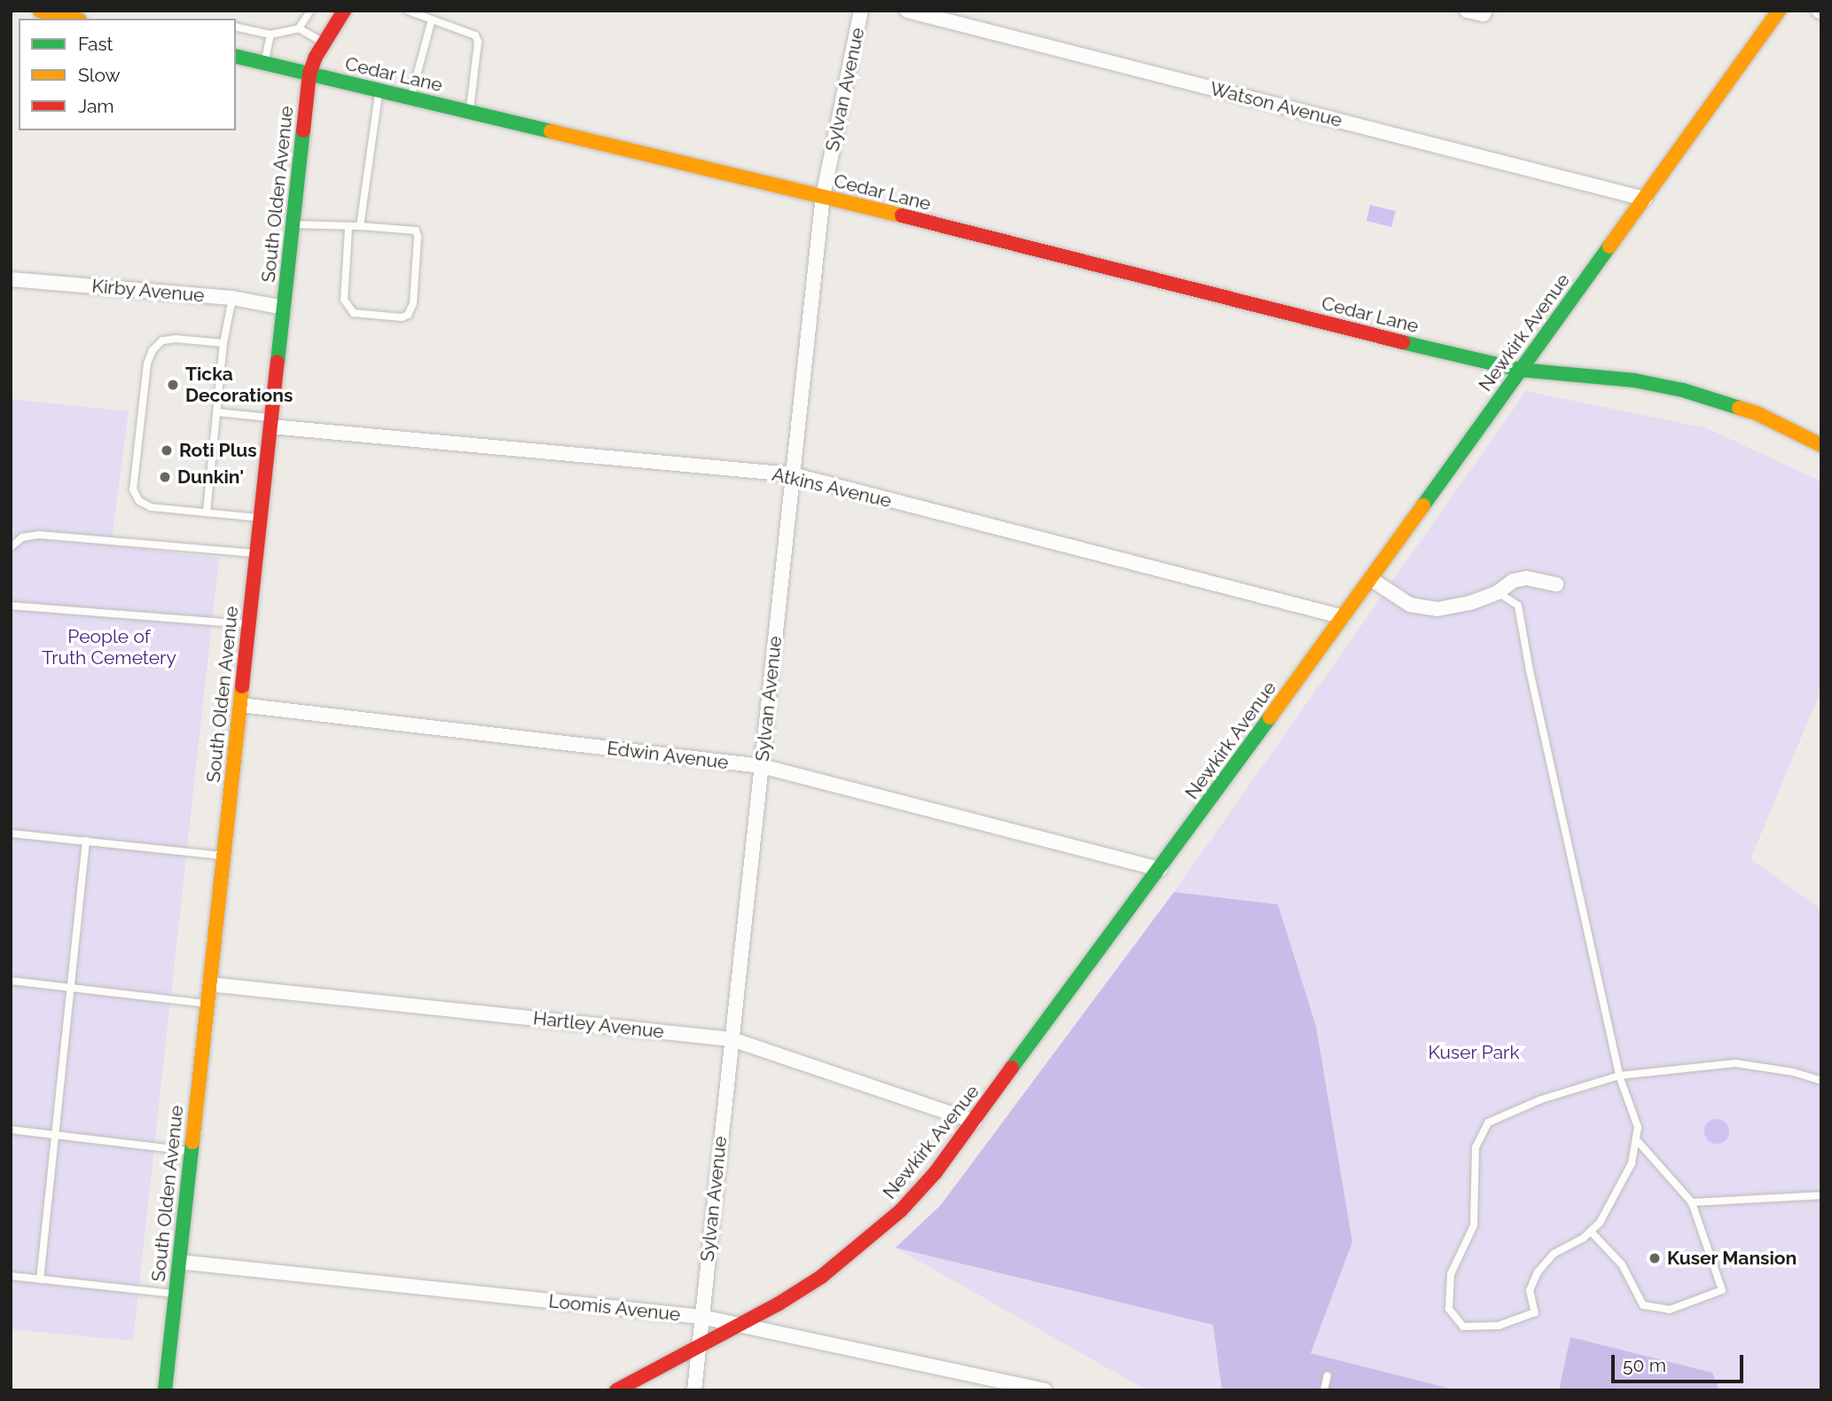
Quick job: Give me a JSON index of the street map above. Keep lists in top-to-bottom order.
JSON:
{
  "streets": {
    "street": [
      "Cedar Lane",
      "Sylvan Avenue",
      "Watson Avenue",
      "South Olden Avenue",
      "Kirby Avenue",
      "Newkirk Avenue",
      "Atkins Avenue",
      "Edwin Avenue",
      "Hartley Avenue",
      "Loomis Avenue"
    ]
  },
  "crossings": [
    ["Cedar Lane", "Sylvan Avenue"],
    ["Cedar Lane", "South Olden Avenue"],
    ["Cedar Lane", "Newkirk Avenue"],
    ["Sylvan Avenue", "Newkirk Avenue"],
    ["Sylvan Avenue", "Atkins Avenue"],
    ["Sylvan Avenue", "Edwin Avenue"],
    ["Sylvan Avenue", "Hartley Avenue"],
    ["Sylvan Avenue", "Loomis Avenue"],
    ["Watson Avenue", "Newkirk Avenue"],
    ["South Olden Avenue", "Kirby Avenue"],
    ["South Olden Avenue", "Atkins Avenue"],
    ["South Olden Avenue", "Edwin Avenue"],
    ["South Olden Avenue", "Hartley Avenue"],
    ["South Olden Avenue", "Loomis Avenue"],
    ["Newkirk Avenue", "Atkins Avenue"],
    ["Newkirk Avenue", "Edwin Avenue"],
    ["Newkirk Avenue", "Hartley Avenue"],
    ["Newkirk Avenue", "Loomis Avenue"]
  ],
  "parks": ["People of Truth Cemetery", "Kuser Park"],
  "places": [
    "Ticka Decorations",
    "Roti Plus",
    "Dunkin'",
    "Kuser Mansion"
  ],
  "legend": ["Fast", "Slow", "Jam"],
  "scale_bar": "50 m"
}
